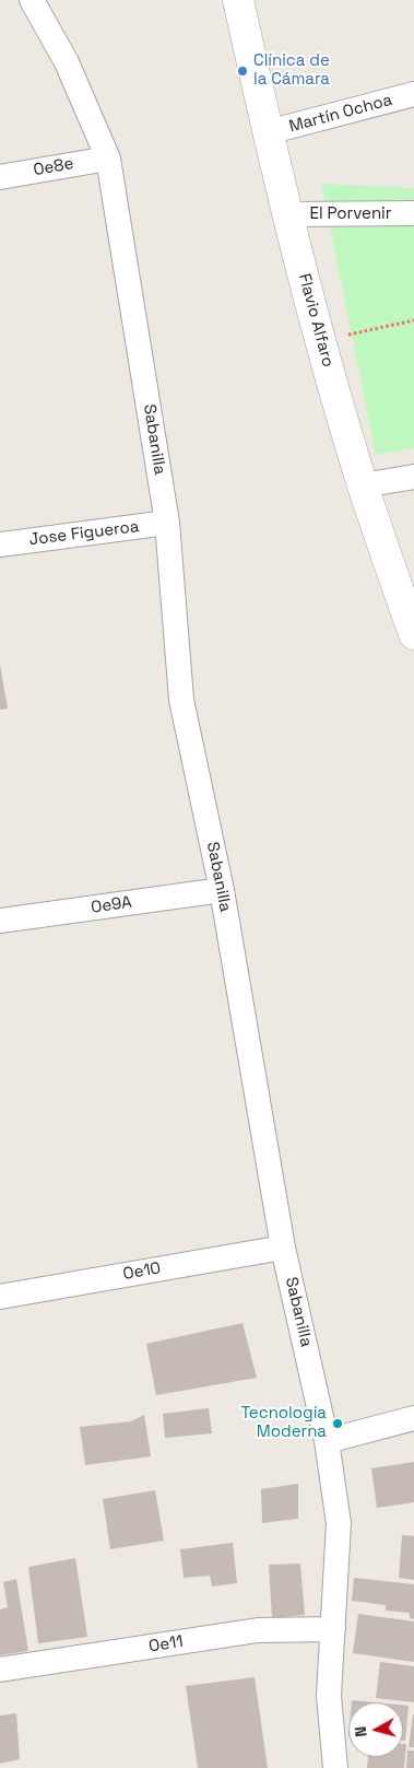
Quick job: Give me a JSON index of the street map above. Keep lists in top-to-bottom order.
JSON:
{
  "streets": {
    "street": [
      "Martín Ochoa",
      "Oe8e",
      "El Porvenir",
      "Flavio Alfaro",
      "Sabanilla",
      "Jose Figueroa",
      "Oe9A",
      "Oe10",
      "Oe11"
    ]
  },
  "crossings": [
    ["Martín Ochoa", "Flavio Alfaro"],
    ["Oe8e", "Sabanilla"],
    ["El Porvenir", "Flavio Alfaro"],
    ["Sabanilla", "Jose Figueroa"],
    ["Sabanilla", "Oe9A"],
    ["Sabanilla", "Oe10"],
    ["Sabanilla", "Oe11"]
  ],
  "places": ["Clínica de la Cámara", "Tecnología Moderna"],
  "north": "left"
}
